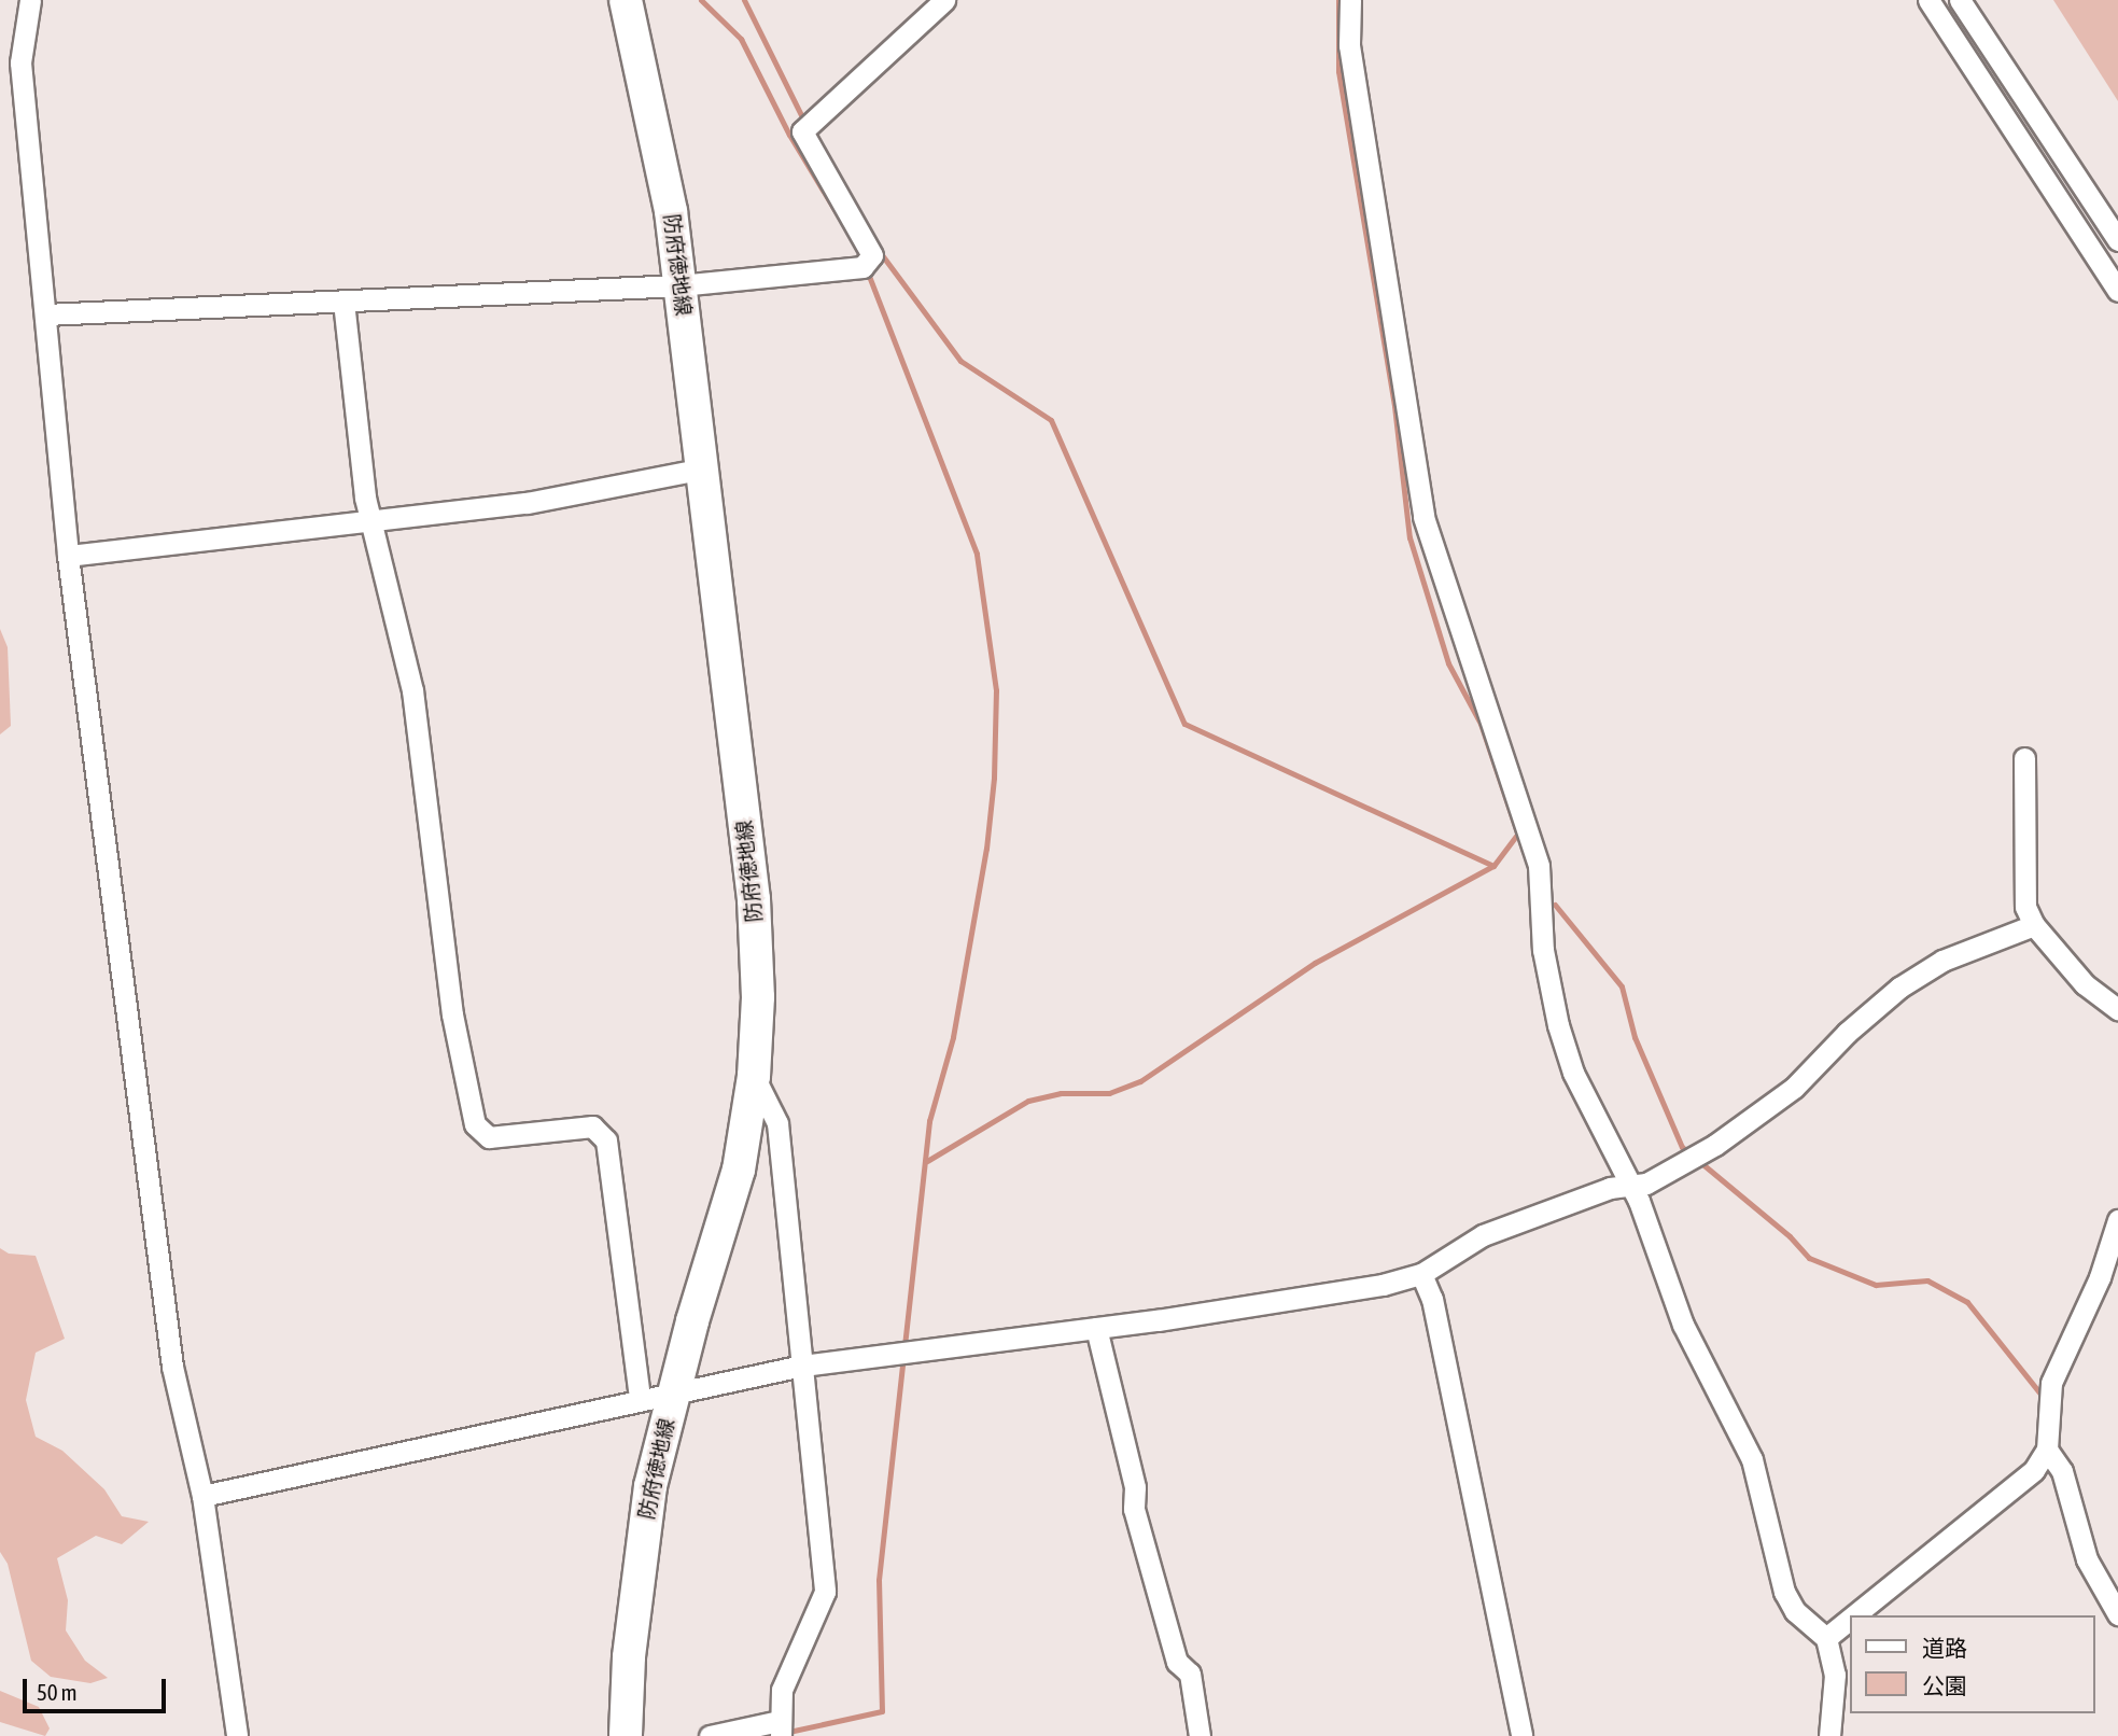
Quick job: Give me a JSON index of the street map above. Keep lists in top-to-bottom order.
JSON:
{
  "streets": {
    "main road": ["防府徳地線"]
  },
  "legend": ["道路", "公園"],
  "scale_bar": "50 m"
}
